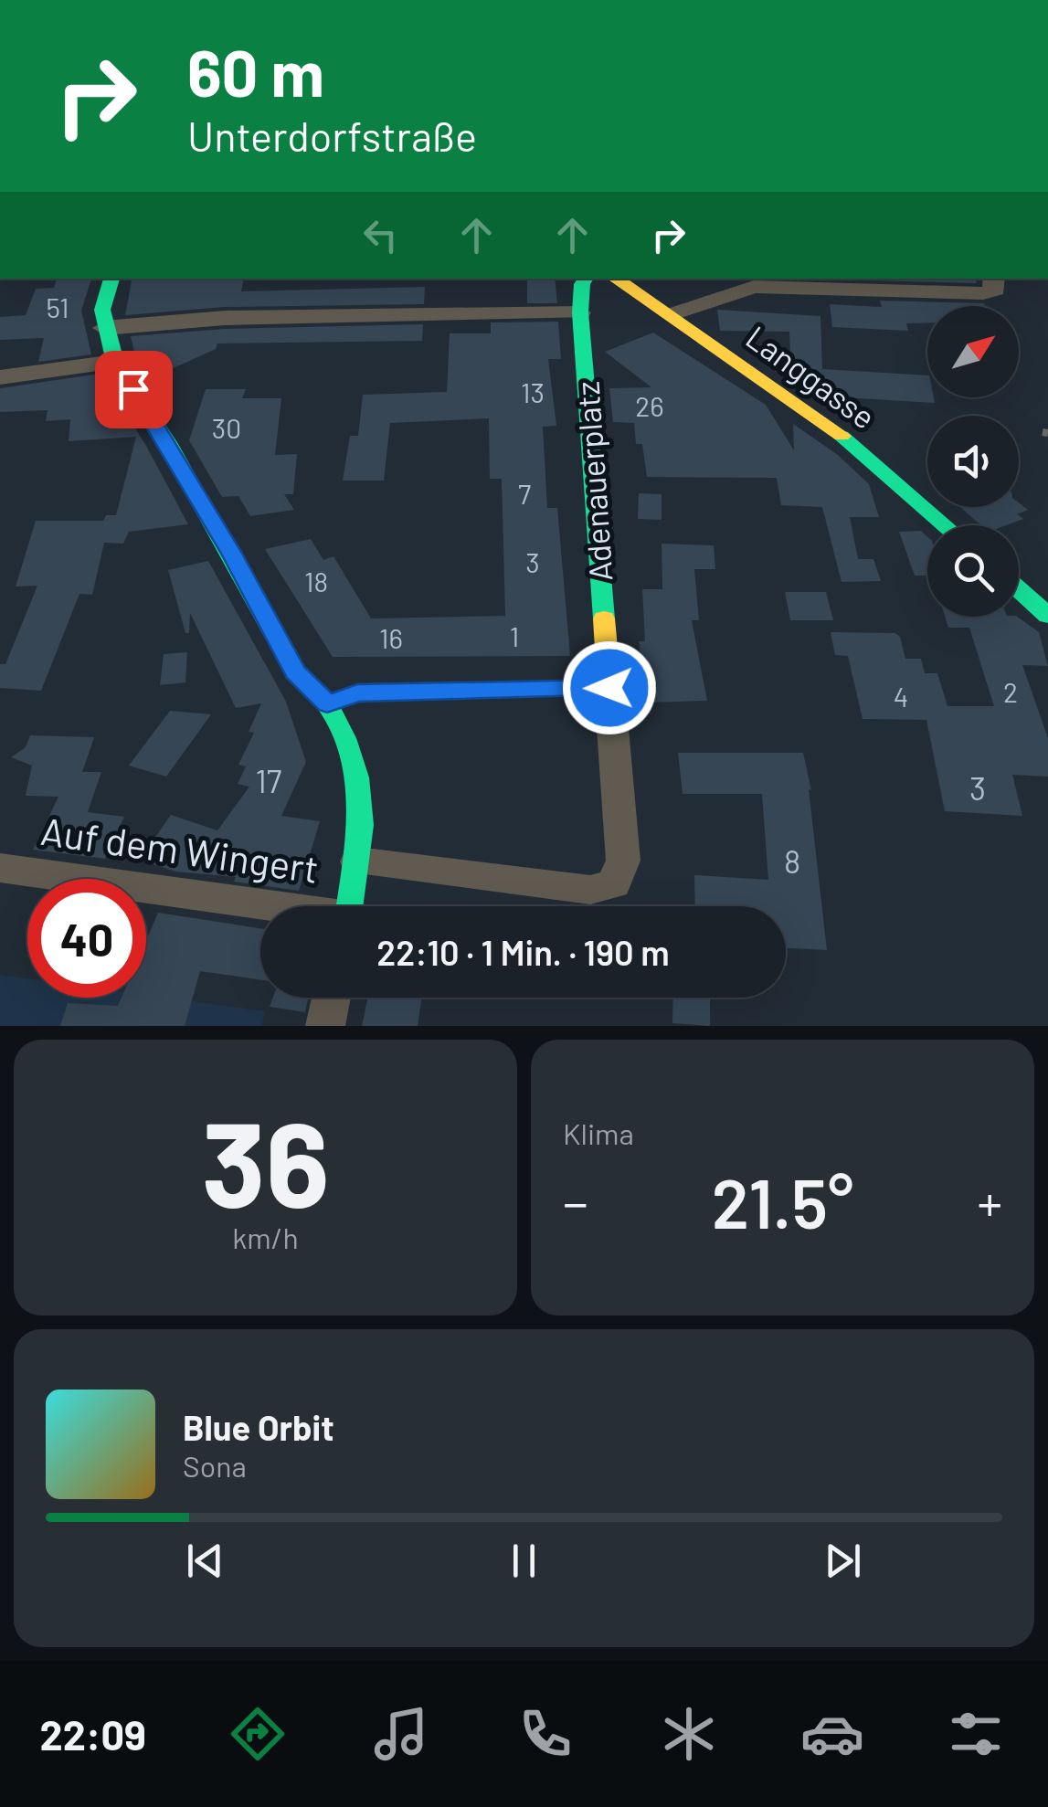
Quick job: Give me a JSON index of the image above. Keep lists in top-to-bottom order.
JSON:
{
  "streets": {
    "street": ["Langgasse", "Adenauerplatz", "Auf dem Wingert"]
  },
  "house_numbers": [
    "51",
    "13",
    "26",
    "30",
    "7",
    "3",
    "18",
    "1",
    "16",
    "2",
    "4",
    "17",
    "3",
    "8"
  ],
  "north": "top right",
  "page": {
    "turn": ["60 m", "Unterdorfstraße"],
    "limit": "40",
    "trip": "22:10 · 1 Min. · 190 m",
    "tile": [
      ["36", "km/h"],
      "Klima"
    ],
    "heat": ["−", "21.5°", "+"],
    "song": ["Blue Orbit", "Sona"],
    "tabs": "22:09"
  }
}
